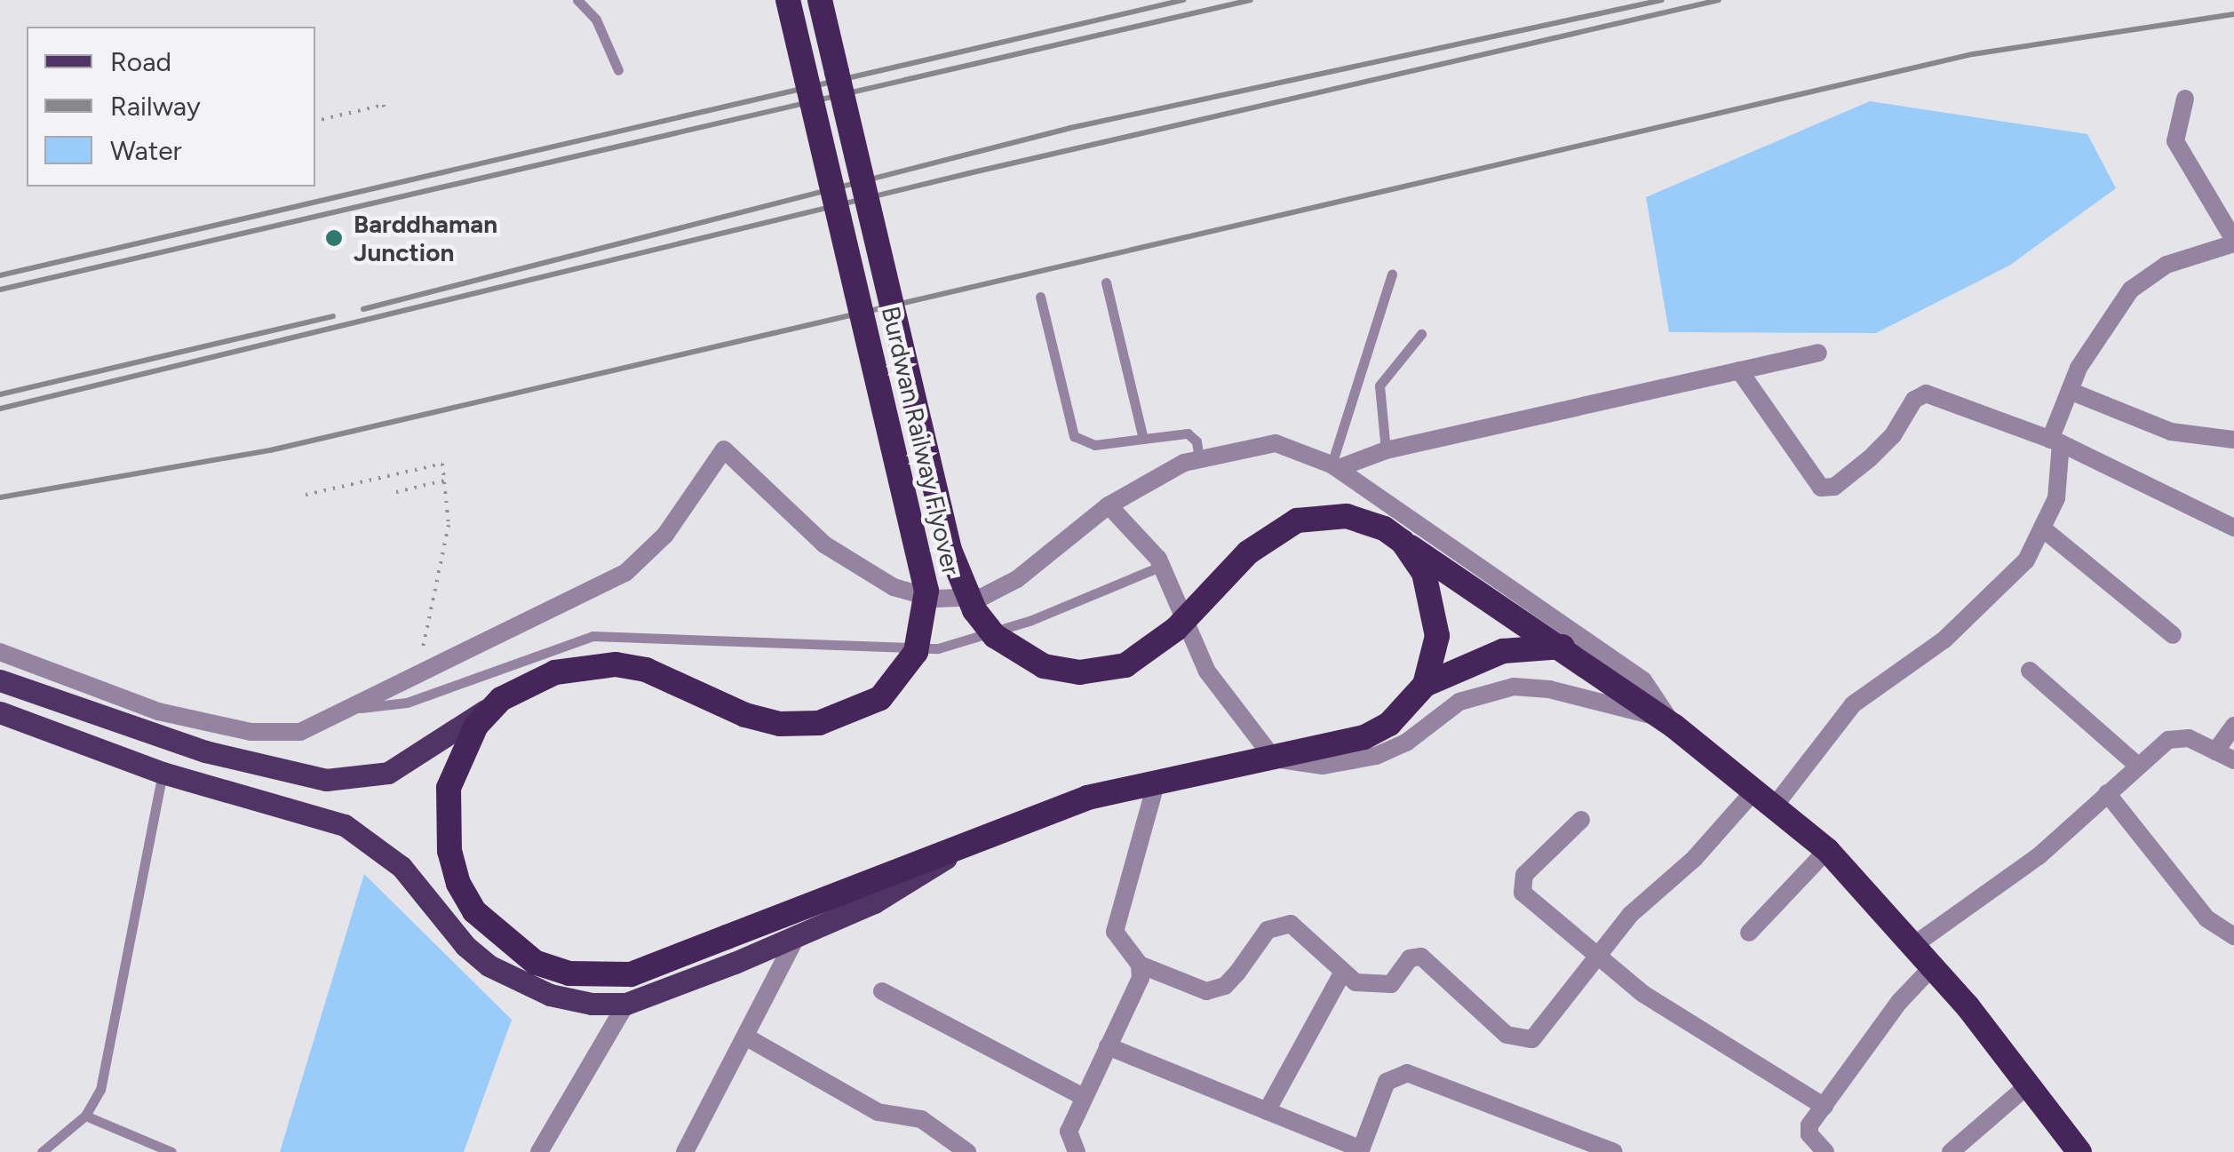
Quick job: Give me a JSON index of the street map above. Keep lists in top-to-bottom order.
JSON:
{
  "streets": {
    "highway": ["Burdwan Railway Flyover"]
  },
  "places": ["Barddhaman Junction"],
  "legend": ["Road", "Railway", "Water"]
}
